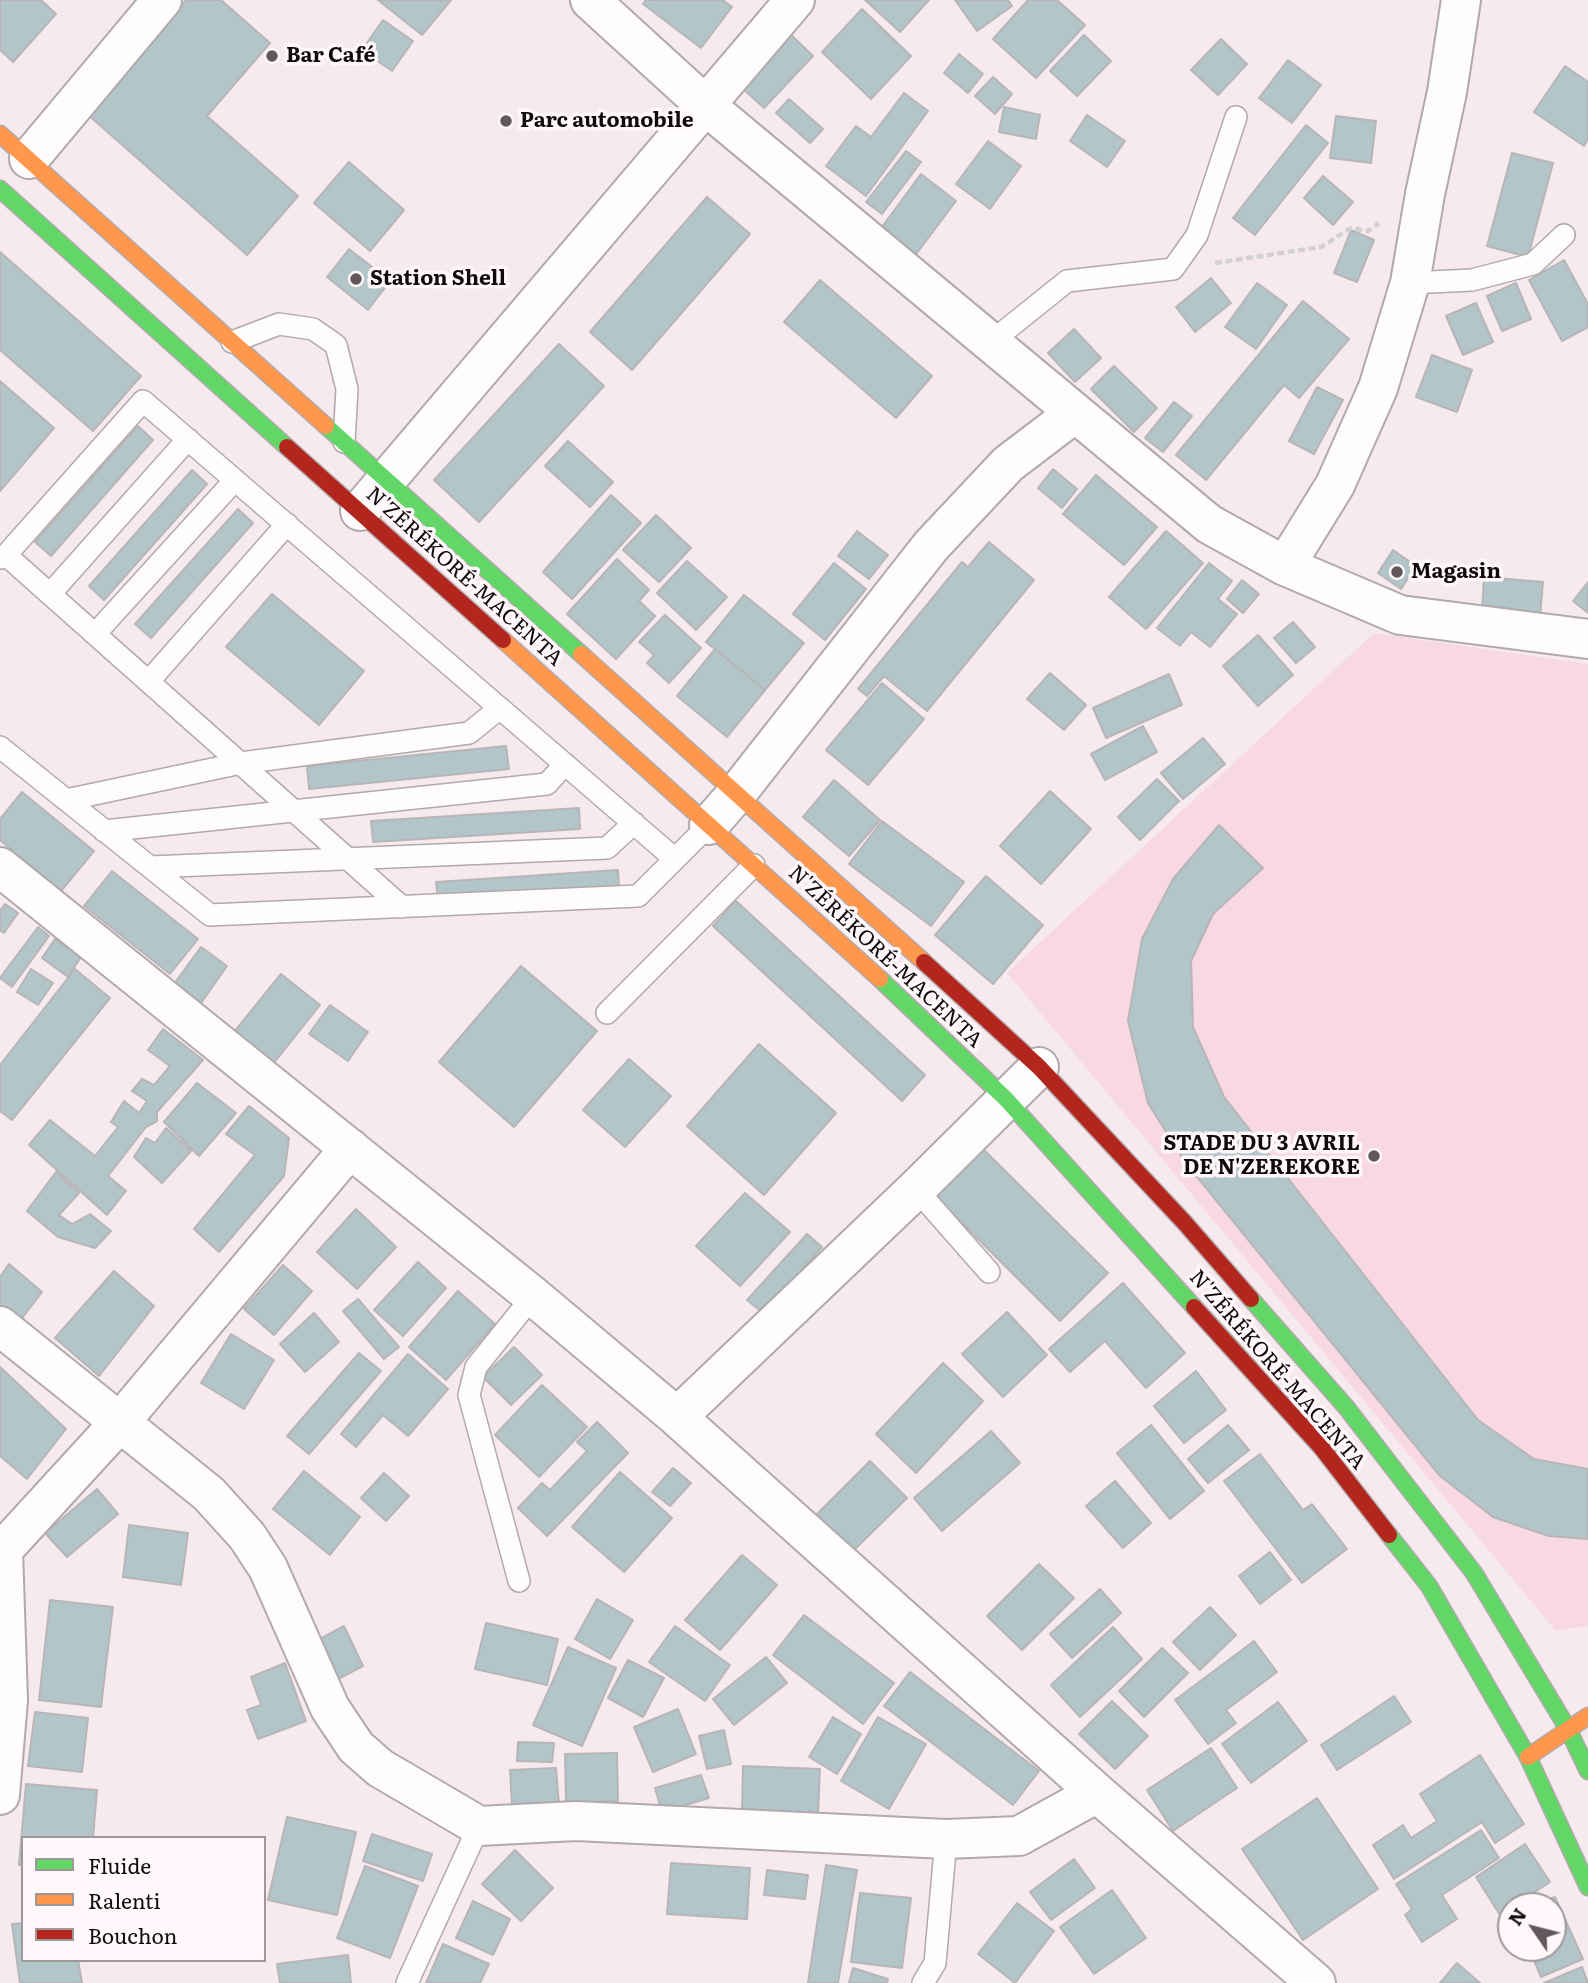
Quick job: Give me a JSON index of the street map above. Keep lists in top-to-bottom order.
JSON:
{
  "streets": {
    "main road": ["N'ZÉRÉKORÉ-MACENTA"]
  },
  "places": [
    "Bar Café",
    "Parc automobile",
    "Station Shell",
    "Magasin",
    "STADE DU 3 AVRIL DE N'ZEREKORE"
  ],
  "legend": ["Fluide", "Ralenti", "Bouchon"],
  "north": "top left"
}
